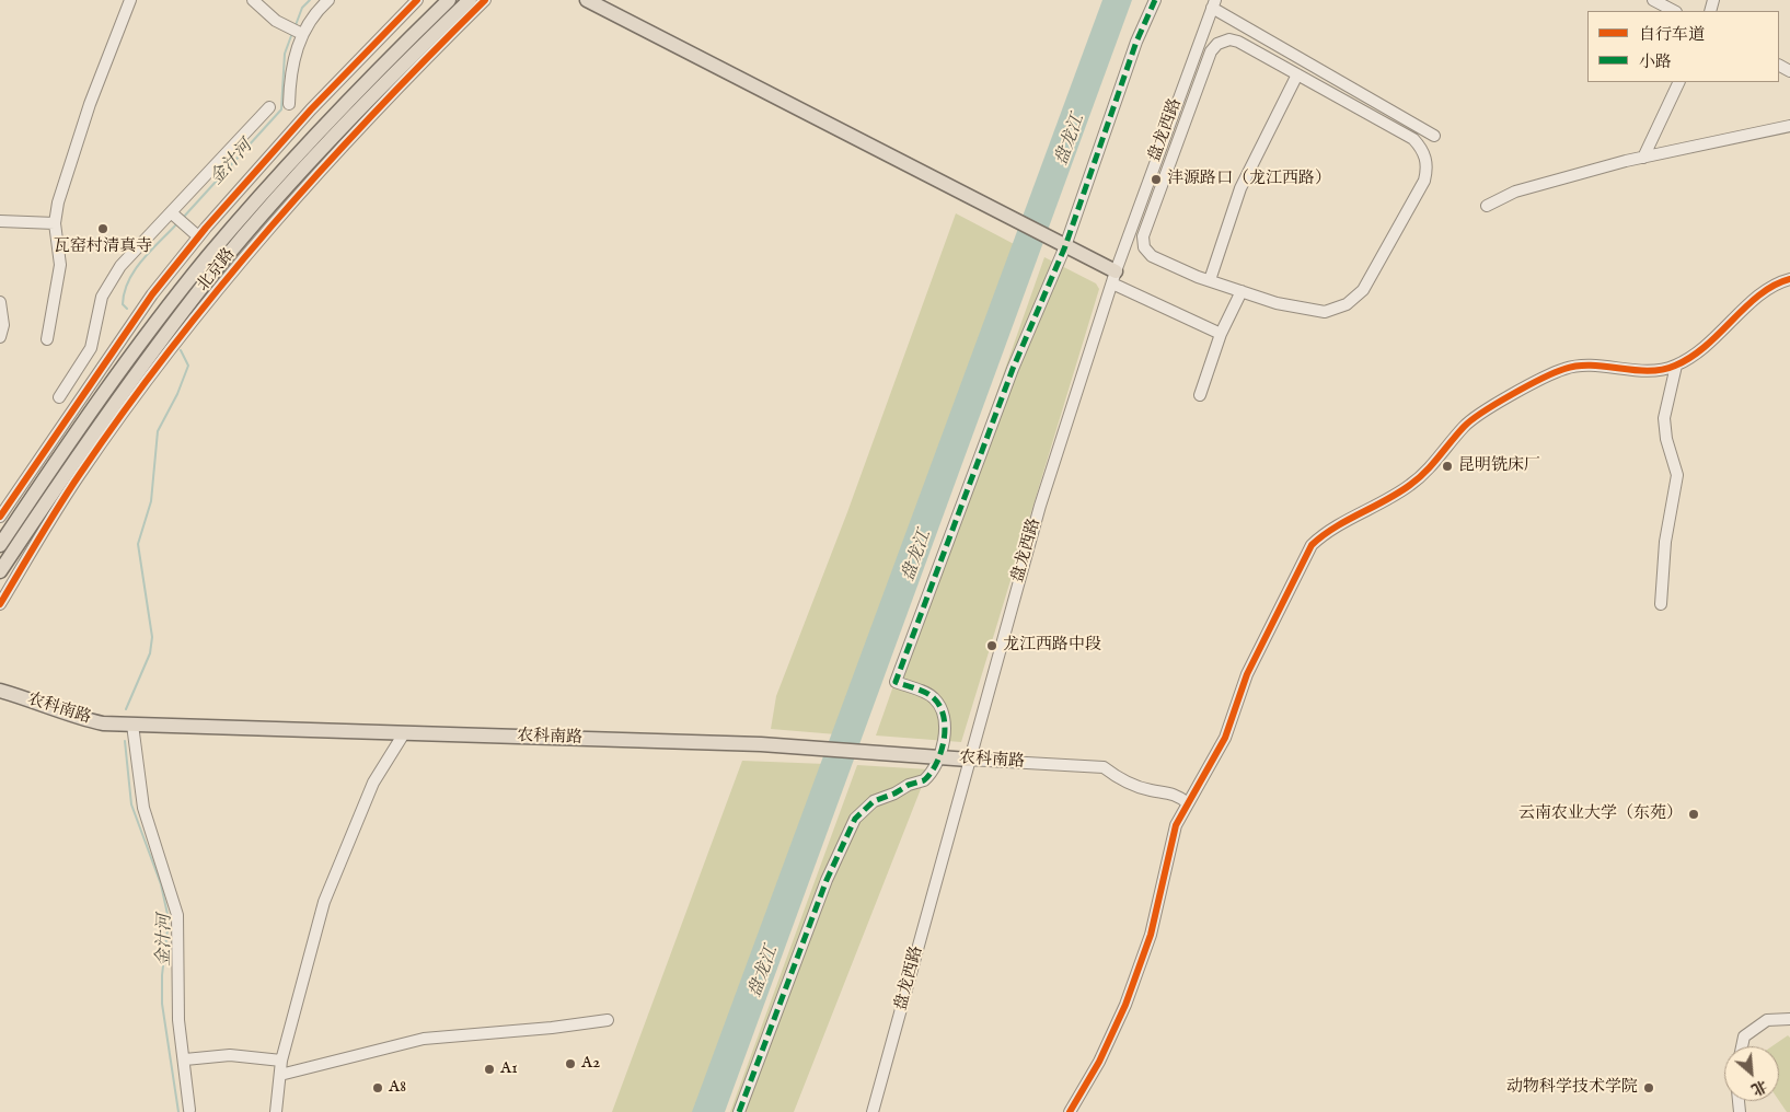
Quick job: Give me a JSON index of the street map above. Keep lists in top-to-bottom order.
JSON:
{
  "streets": {
    "main road": ["北京路", "农科南路"],
    "street": ["盘龙西路"]
  },
  "crossings": [
    ["盘龙西路", "农科南路"]
  ],
  "water": ["盘龙江", "金汁河"],
  "places": [
    "沣源路口（龙江西路）",
    "瓦窑村清真寺",
    "昆明铣床厂",
    "龙江西路中段",
    "云南农业大学（东苑）",
    "A2",
    "A1",
    "A8",
    "动物科学技术学院"
  ],
  "legend": ["自行车道", "小路"],
  "north": "bottom right"
}
